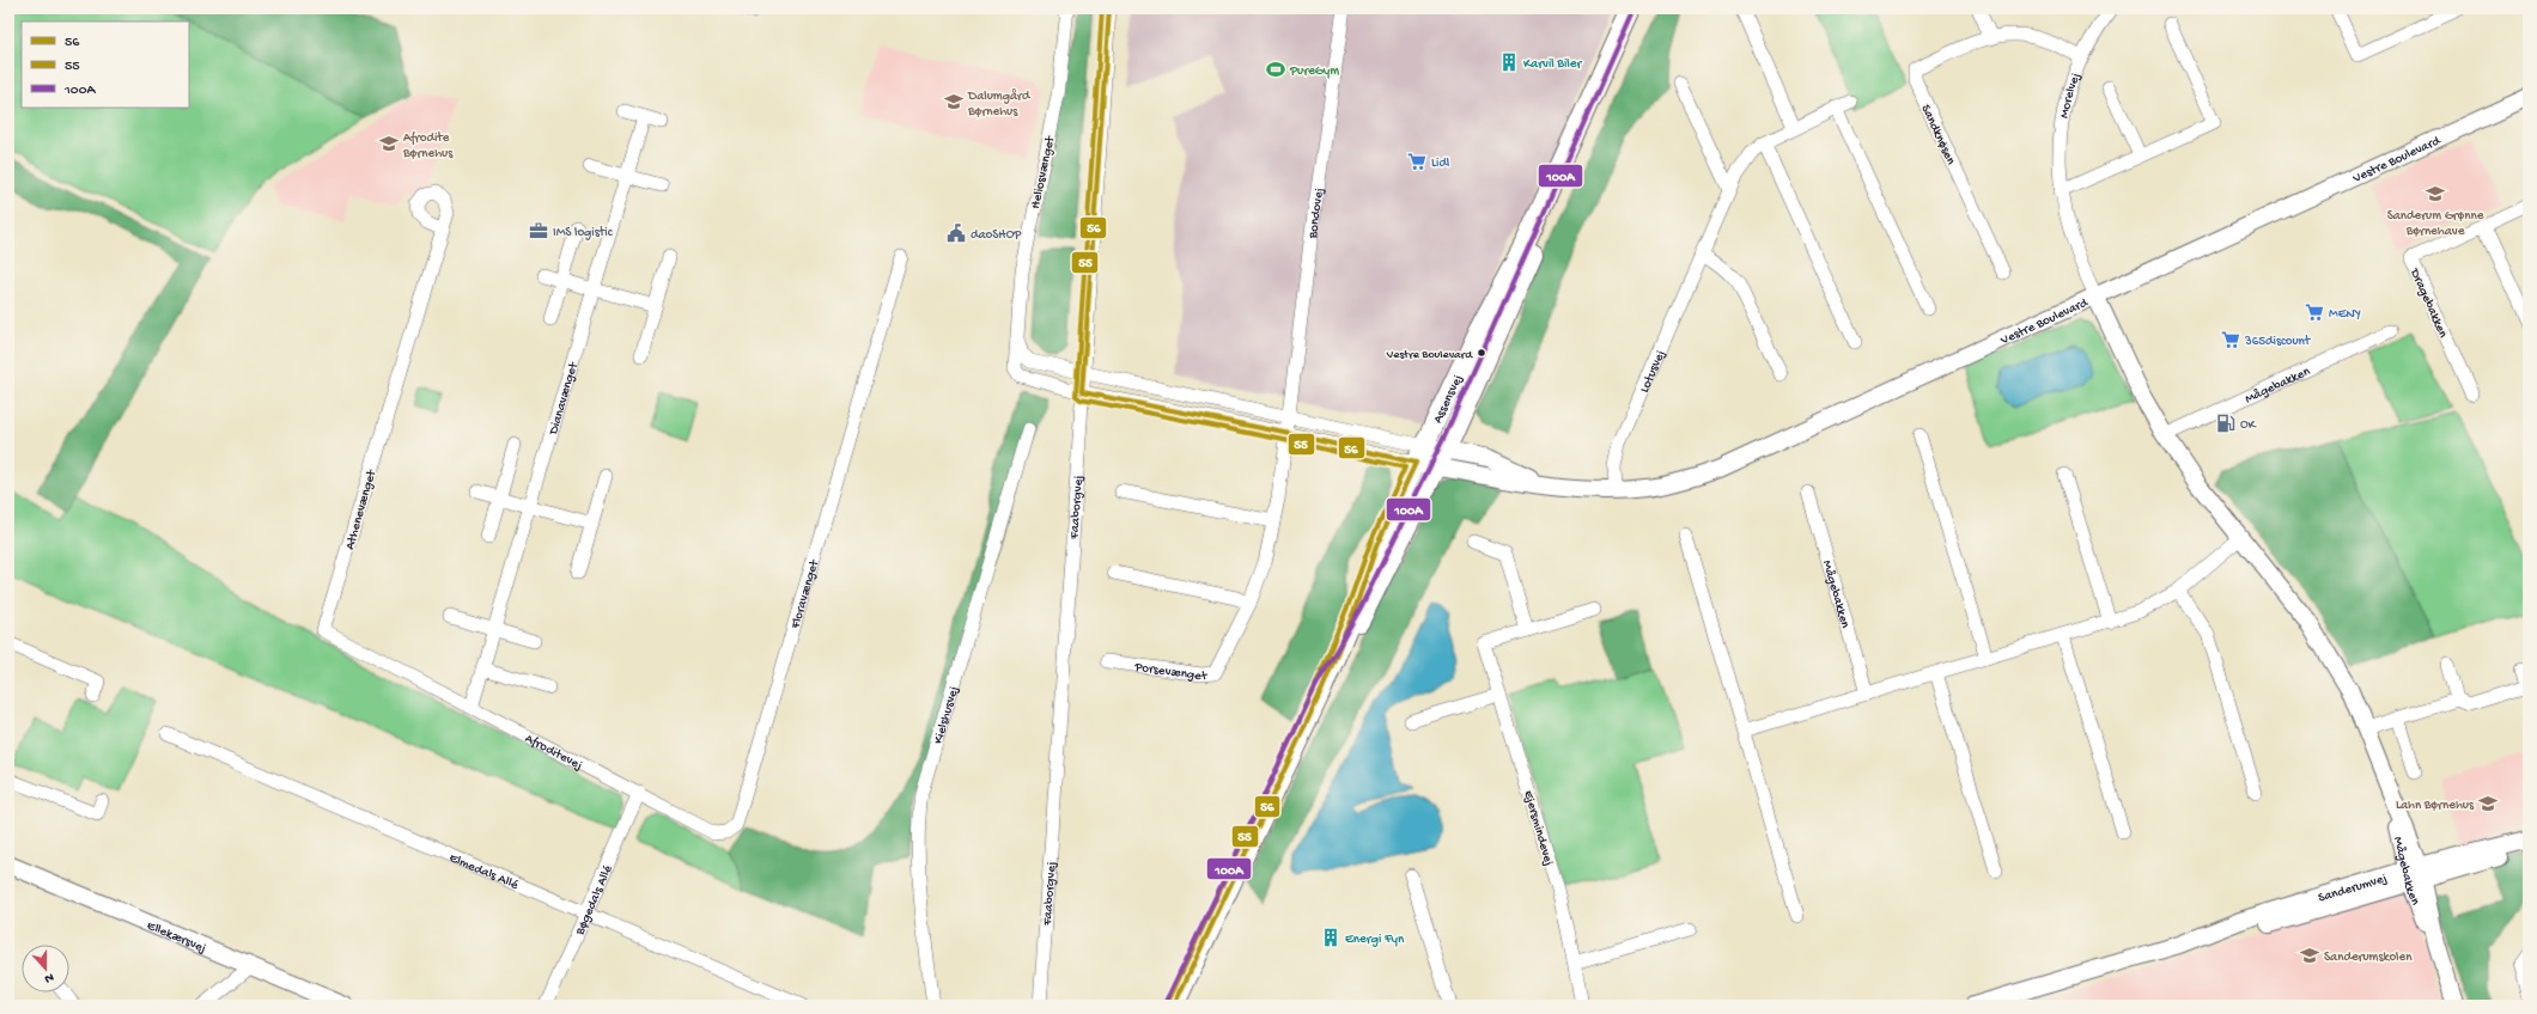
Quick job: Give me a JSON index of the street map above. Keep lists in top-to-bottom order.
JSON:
{
  "streets": {
    "main road": ["Assensvej"],
    "street": [
      "Morelvej",
      "Sandknøsen",
      "Vestre Boulevard",
      "Heliosvænget",
      "Bondovej",
      "Dragebakken",
      "Lotusvej",
      "Mågebakken",
      "Dianavænget",
      "Faaborgvej",
      "Athenevænget",
      "Floravænget",
      "Porsevænget",
      "Kielshusvej",
      "Afroditevej",
      "Ejersmindevej",
      "Elmedals Allé",
      "Sanderumvej",
      "Bøgedals Allé",
      "Ellekærsvej"
    ]
  },
  "crossings": [
    ["Morelvej", "Sandknøsen"],
    ["Morelvej", "Vestre Boulevard"],
    ["Morelvej", "Mågebakken"],
    ["Vestre Boulevard", "Heliosvænget"],
    ["Vestre Boulevard", "Bondovej"],
    ["Vestre Boulevard", "Lotusvej"],
    ["Vestre Boulevard", "Mågebakken"],
    ["Vestre Boulevard", "Assensvej"],
    ["Vestre Boulevard", "Faaborgvej"],
    ["Vestre Boulevard", "Porsevænget"],
    ["Heliosvænget", "Faaborgvej"],
    ["Mågebakken", "Sanderumvej"],
    ["Dianavænget", "Athenevænget"],
    ["Dianavænget", "Afroditevej"],
    ["Athenevænget", "Afroditevej"],
    ["Floravænget", "Afroditevej"],
    ["Floravænget", "Bøgedals Allé"],
    ["Afroditevej", "Bøgedals Allé"],
    ["Elmedals Allé", "Bøgedals Allé"]
  ],
  "places": {
    "building": ["Karvil Biler", "Energi Fyn"],
    "sports": ["PureGym"],
    "school or university": [
      "Dalumgård Børnehus",
      "Afrodite Børnehus",
      "Sanderum Grønne Børnehave",
      "Lahn Børnehus",
      "Sanderumskolen"
    ],
    "supermarket": ["Lidl", "MENY", "365discount"],
    "office": ["IMS logistic"],
    "public building": ["daoSHOP"],
    "other": ["Vestre Boulevard"],
    "fuel station": ["OK"]
  },
  "lines": ["transit line 56", "transit line 55", "transit line 100A"],
  "legend": ["56", "55", "100A"],
  "north": "bottom"
}
